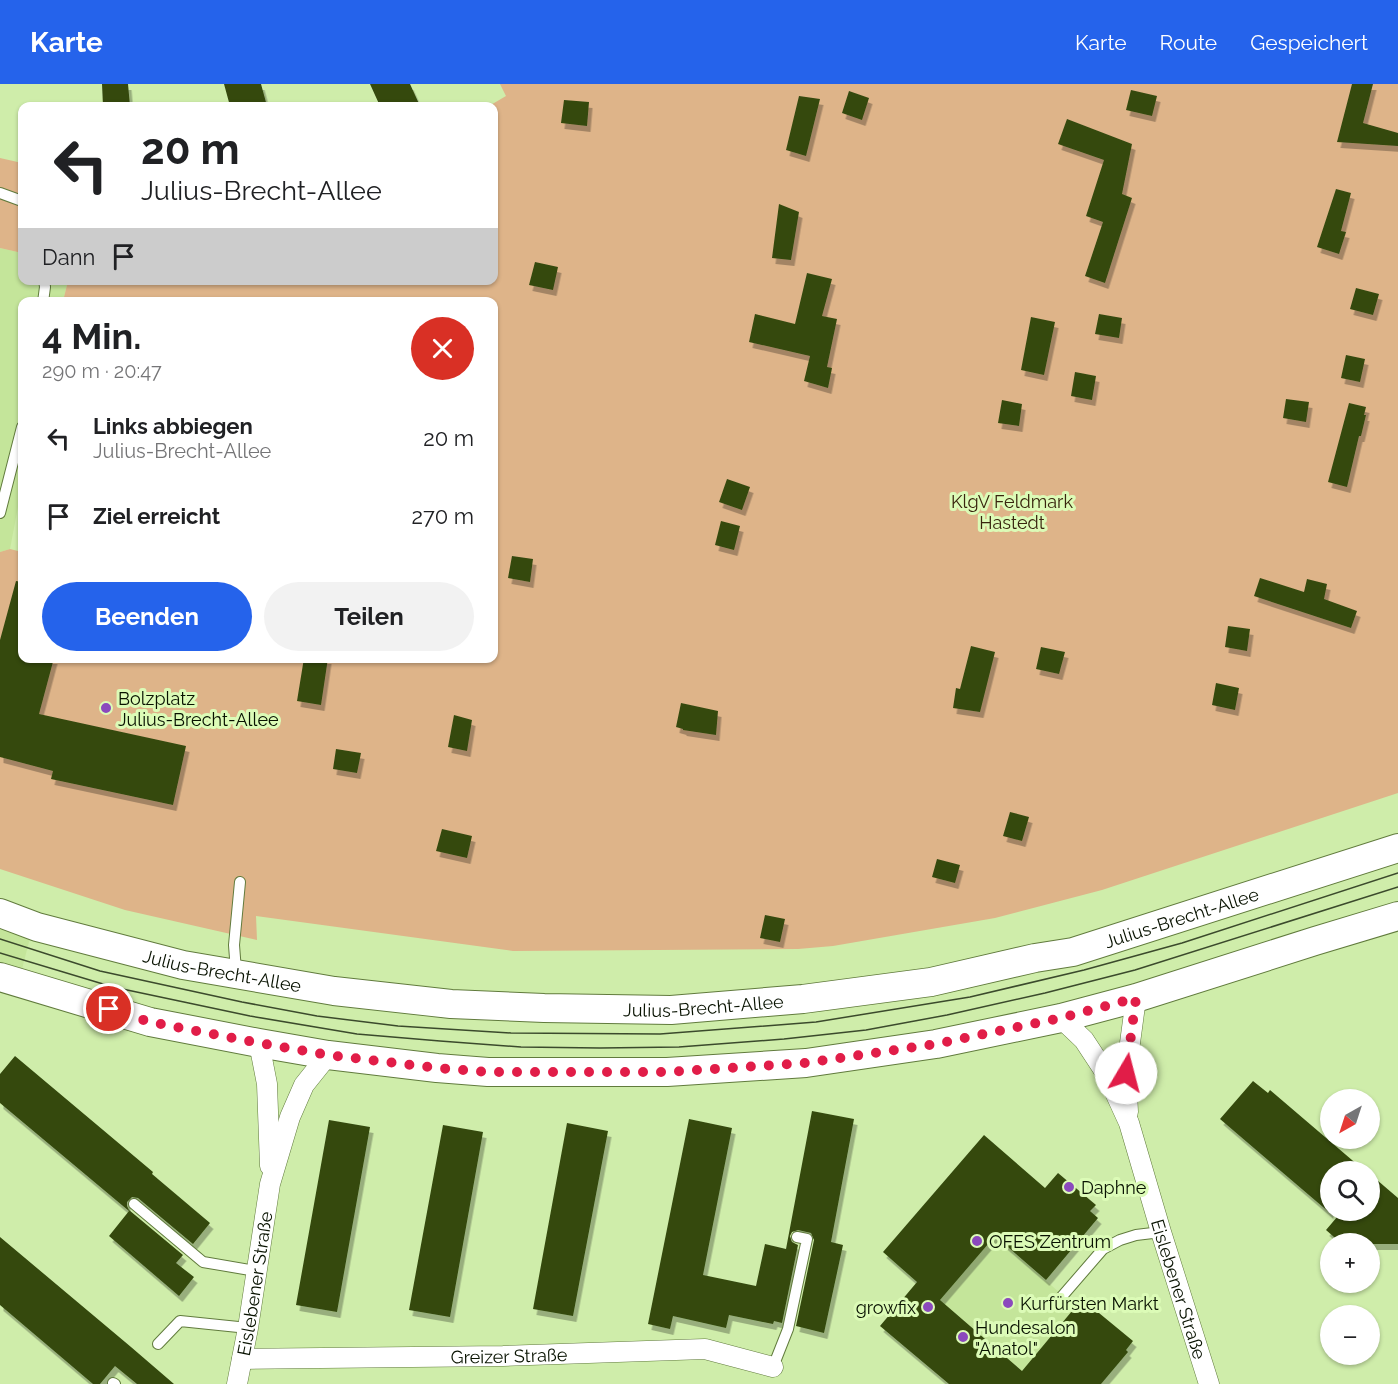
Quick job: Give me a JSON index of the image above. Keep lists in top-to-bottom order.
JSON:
{
  "streets": {
    "main road": ["Julius-Brecht-Allee"],
    "street": ["Eislebener Straße", "Greizer Straße"]
  },
  "crossings": [
    ["Eislebener Straße", "Greizer Straße"]
  ],
  "parks": ["KlgV Feldmark Hastedt"],
  "places": [
    "Bolzplatz Julius-Brecht-Allee",
    "Daphne",
    "OFES Zentrum",
    "Kurfürsten Markt",
    "growfix",
    "Hundesalon \"Anatol\""
  ],
  "north": "bottom left",
  "page": {
    "header": "Karte",
    "nav": ["Karte", "Route", "Gespeichert"],
    "turn": ["20 m", "Julius-Brecht-Allee"],
    "then": "Dann",
    "heading": ["4 Min.", "290 m · 20:47"],
    "list": [
      {
        "name": "Links abbiegen",
        "note": "Julius-Brecht-Allee",
        "value": "20 m"
      },
      {
        "name": "Ziel erreicht",
        "value": "270 m"
      }
    ],
    "buttons": ["Beenden", "Teilen"],
    "map_buttons": ["+", "−"]
  }
}
